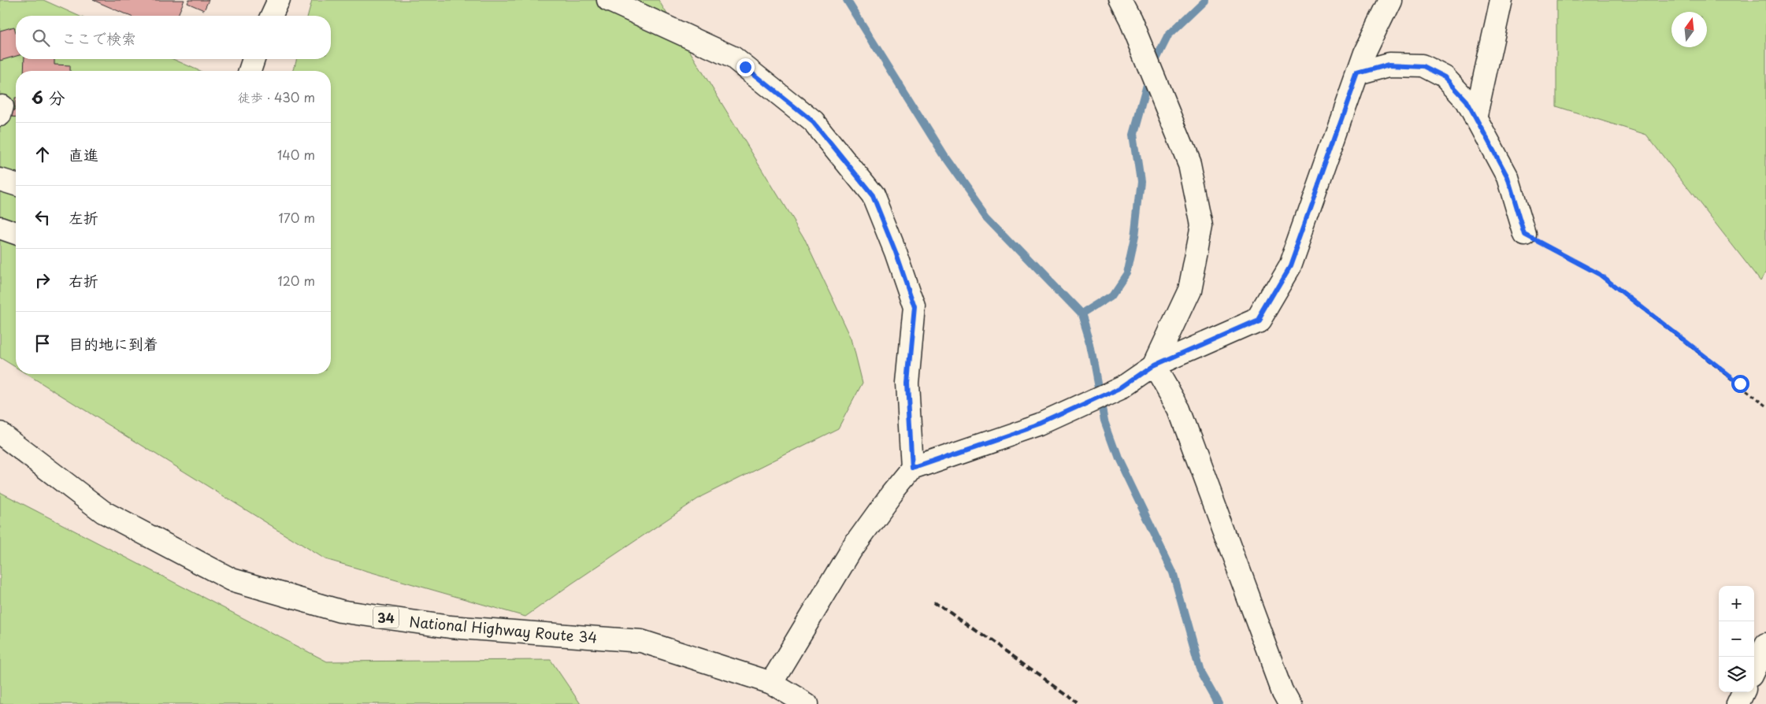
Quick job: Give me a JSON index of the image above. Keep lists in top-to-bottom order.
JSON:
{
  "streets": {
    "main road": ["34", "National Highway Route 34"]
  },
  "north": "top",
  "page": {
    "search": "ここで検索",
    "heading": ["6 分", "徒歩 · 430 m"],
    "list": [
      ["直進", "140 m"],
      ["左折", "170 m"],
      ["右折", "120 m"],
      "目的地に到着"
    ],
    "map_buttons": ["+", "−"]
  }
}
